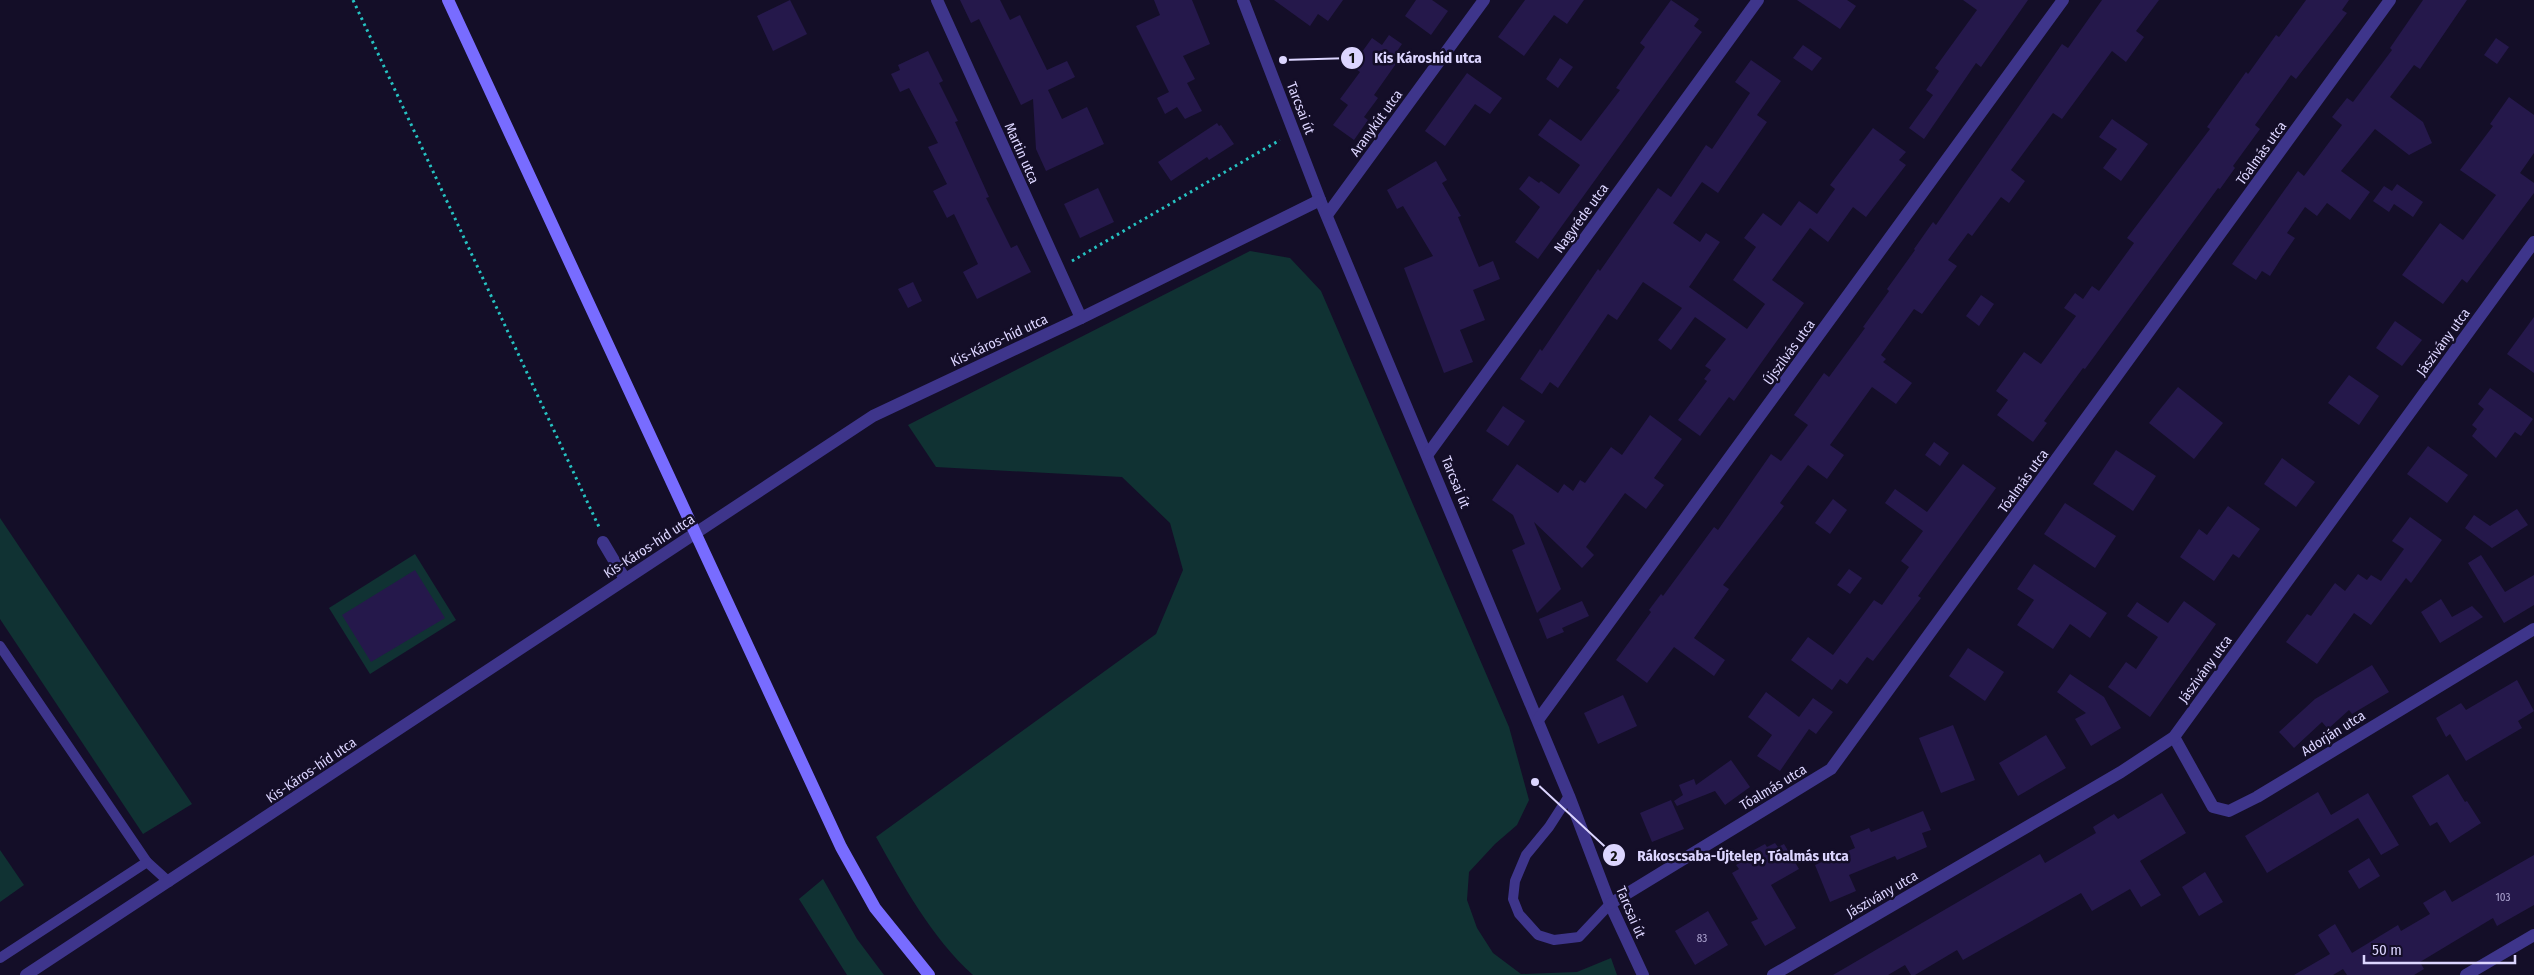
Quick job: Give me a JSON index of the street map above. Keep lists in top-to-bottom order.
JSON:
{
  "streets": {
    "street": [
      "Tarcsai út",
      "Aranykút utca",
      "Martin utca",
      "Tóalmás utca",
      "Nagyréde utca",
      "Kis-Káros-híd utca",
      "Jászivány utca",
      "Újszilvás utca",
      "Adorján utca"
    ]
  },
  "crossings": [
    ["Tarcsai út", "Aranykút utca"],
    ["Tarcsai út", "Tóalmás utca"],
    ["Tarcsai út", "Nagyréde utca"],
    ["Tarcsai út", "Kis-Káros-híd utca"],
    ["Tarcsai út", "Újszilvás utca"],
    ["Martin utca", "Kis-Káros-híd utca"],
    ["Jászivány utca", "Adorján utca"]
  ],
  "places": ["Kis Károshíd utca", "Rákoscsaba-Újtelep, Tóalmás utca"],
  "house_numbers": ["103", "83"],
  "scale_bar": "50 m"
}
